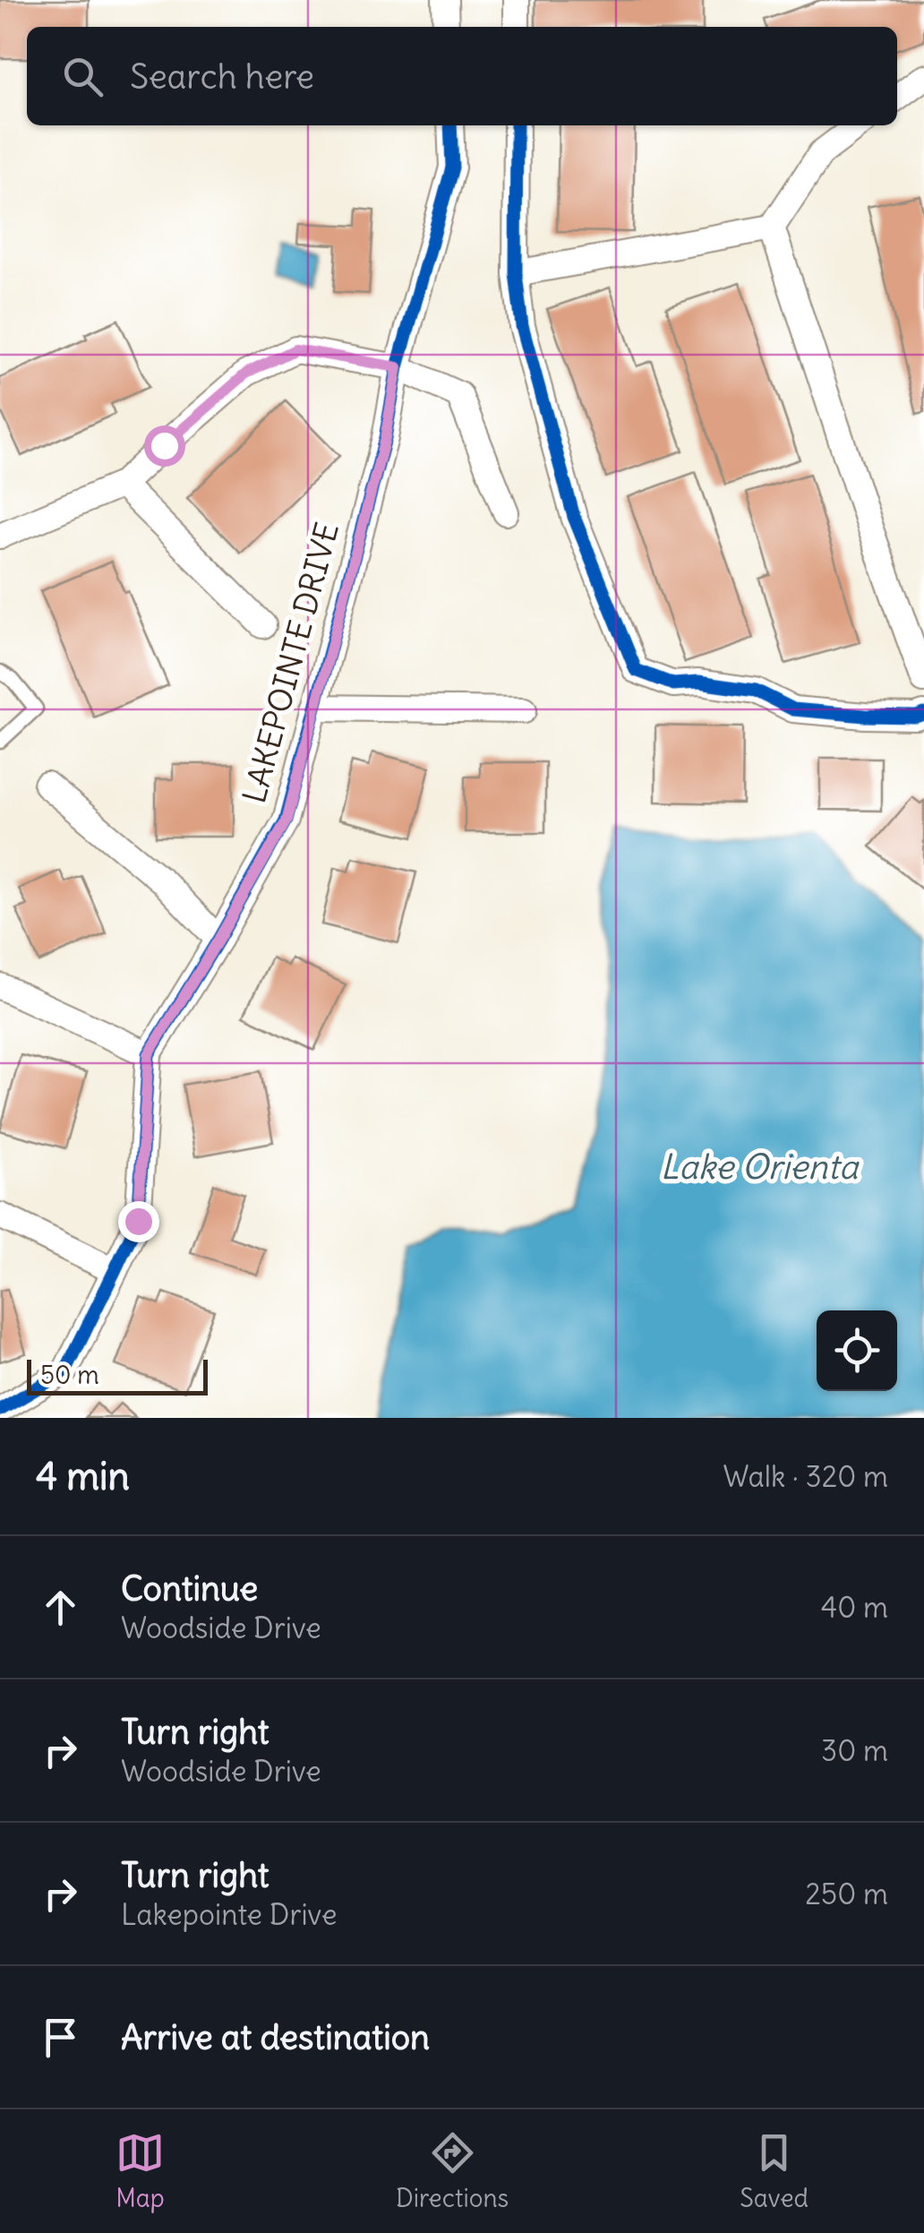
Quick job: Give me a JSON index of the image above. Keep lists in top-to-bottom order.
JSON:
{
  "streets": {
    "street": ["LAKEPOINTE DRIVE"]
  },
  "water": ["Lake Orienta"],
  "scale_bar": "50 m",
  "page": {
    "search": "Search here",
    "scale": "50 m",
    "heading": ["4 min", "Walk · 320 m"],
    "list": [
      ["Continue", "Woodside Drive", "40 m"],
      ["Turn right", "Woodside Drive", "30 m"],
      ["Turn right", "Lakepointe Drive", "250 m"],
      "Arrive at destination"
    ],
    "nav": ["Map", "Directions", "Saved"]
  }
}
